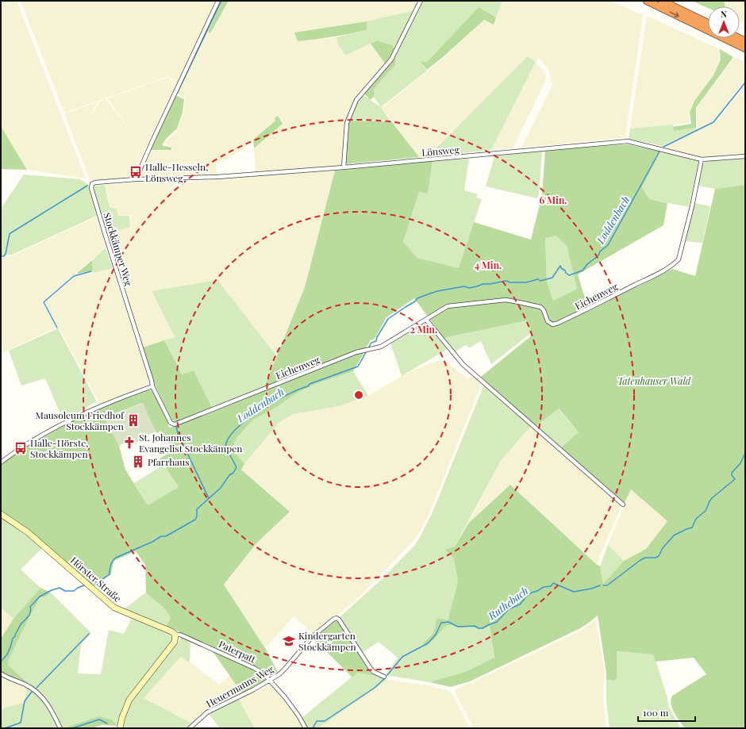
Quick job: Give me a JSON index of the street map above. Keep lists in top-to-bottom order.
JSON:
{
  "streets": {
    "street": [
      "Lönsweg",
      "Stockkämper Weg",
      "Eichenweg",
      "Hörster Straße",
      "Paterpatt",
      "Heuermanns Weg"
    ]
  },
  "crossings": [
    ["Lönsweg", "Stockkämper Weg"],
    ["Lönsweg", "Eichenweg"],
    ["Stockkämper Weg", "Eichenweg"],
    ["Hörster Straße", "Paterpatt"],
    ["Paterpatt", "Heuermanns Weg"]
  ],
  "water": ["Loddenbach", "Ruthebach"],
  "parks": ["Tatenhauser Wald"],
  "places": {
    "bus stop": ["Halle-Hesseln, Lönsweg", "Halle-Hörste, Stockkämpen"],
    "building": ["Mausoleum Friedhof Stockkämpen", "Pfarrhaus"],
    "church": ["St. Johannes Evangelist Stockkämpen"],
    "school or university": ["Kindergarten Stockkämpen"]
  },
  "scale_bar": "100 m",
  "north": "top",
  "rings": ["6 Min.", "4 Min.", "2 Min."]
}
